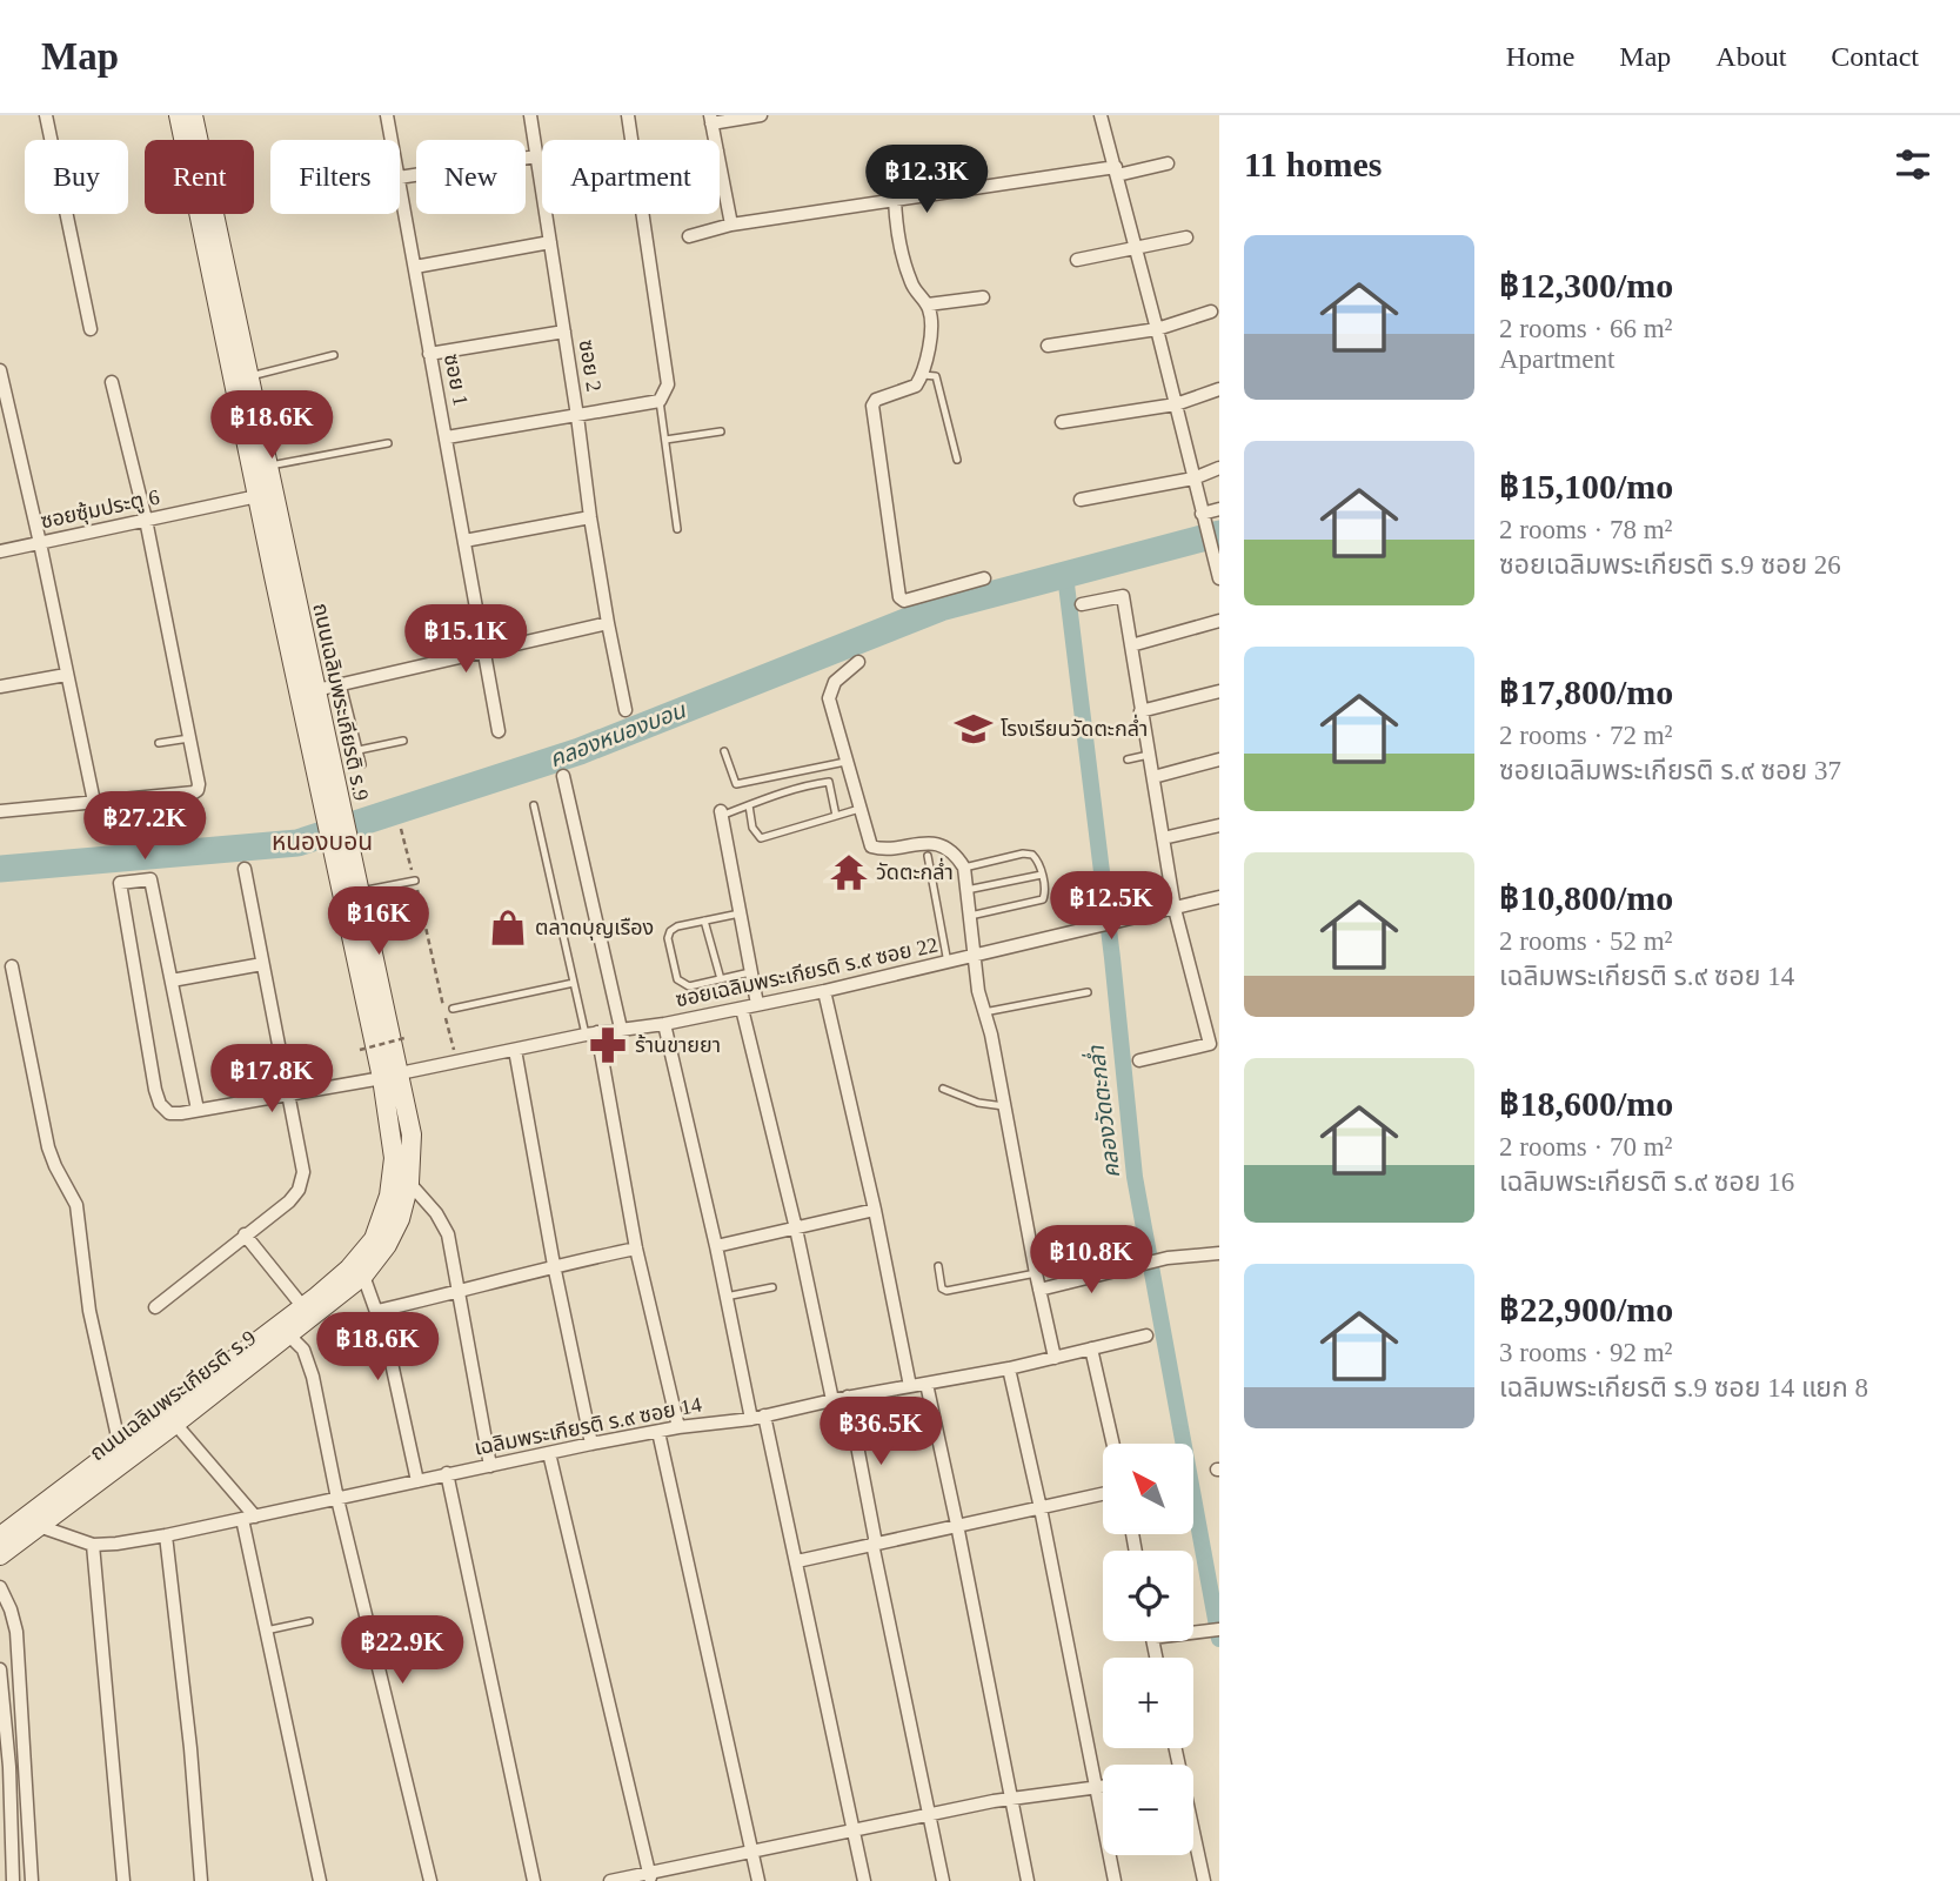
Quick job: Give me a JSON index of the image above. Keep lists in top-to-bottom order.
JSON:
{
  "streets": {
    "main road": ["ถนนเฉลิมพระเกียรติ ร.9"],
    "street": [
      "ซอย 2",
      "ซอย 1",
      "ซอยซุ้มประตู 6",
      "ซอยเฉลิมพระเกียรติ ร.๙ ซอย 22",
      "เฉลิมพระเกียรติ ร.๙ ซอย 14"
    ]
  },
  "crossings": [
    ["ซอยซุ้มประตู 6", "ถนนเฉลิมพระเกียรติ ร.9"],
    ["ถนนเฉลิมพระเกียรติ ร.9", "ซอยเฉลิมพระเกียรติ ร.๙ ซอย 22"],
    ["ถนนเฉลิมพระเกียรติ ร.9", "เฉลิมพระเกียรติ ร.๙ ซอย 14"]
  ],
  "districts": ["หนองบอน"],
  "water": ["คลองหนองบอน", "คลองวัดตะกล่ำ"],
  "places": {
    "school or university": ["โรงเรียนวัดตะกล่ำ"],
    "temple": ["วัดตะกล่ำ"],
    "shop": ["ตลาดบุญเรือง"],
    "pharmacy": ["ร้านขายยา"]
  },
  "north": "top left",
  "page": {
    "header": "Map",
    "nav": [
      "Home",
      "Map",
      "About",
      "Contact"
    ],
    "heading": "11 homes",
    "chip": [
      "Buy",
      "Rent",
      "Filters",
      "New",
      "Apartment"
    ],
    "price": [
      "฿12.3K",
      "฿18.6K",
      "฿15.1K",
      "฿27.2K",
      "฿12.5K",
      "฿16K",
      "฿17.8K",
      "฿10.8K",
      "฿18.6K",
      "฿36.5K",
      "฿22.9K"
    ],
    "list": [
      {
        "name": "฿12,300/mo",
        "note": "2 rooms · 66 m² · Apartment"
      },
      {
        "name": "฿15,100/mo",
        "note": "2 rooms · 78 m² · ซอยเฉลิมพระเกียรติ ร.9 ซอย 26"
      },
      {
        "name": "฿17,800/mo",
        "note": "2 rooms · 72 m² · ซอยเฉลิมพระเกียรติ ร.๙ ซอย 37"
      },
      {
        "name": "฿10,800/mo",
        "note": "2 rooms · 52 m² · เฉลิมพระเกียรติ ร.๙ ซอย 14"
      },
      {
        "name": "฿18,600/mo",
        "note": "2 rooms · 70 m² · เฉลิมพระเกียรติ ร.๙ ซอย 16"
      },
      {
        "name": "฿22,900/mo",
        "note": "3 rooms · 92 m² · เฉลิมพระเกียรติ ร.9 ซอย 14 แยก 8"
      }
    ],
    "map_buttons": ["+", "−"]
  }
}
